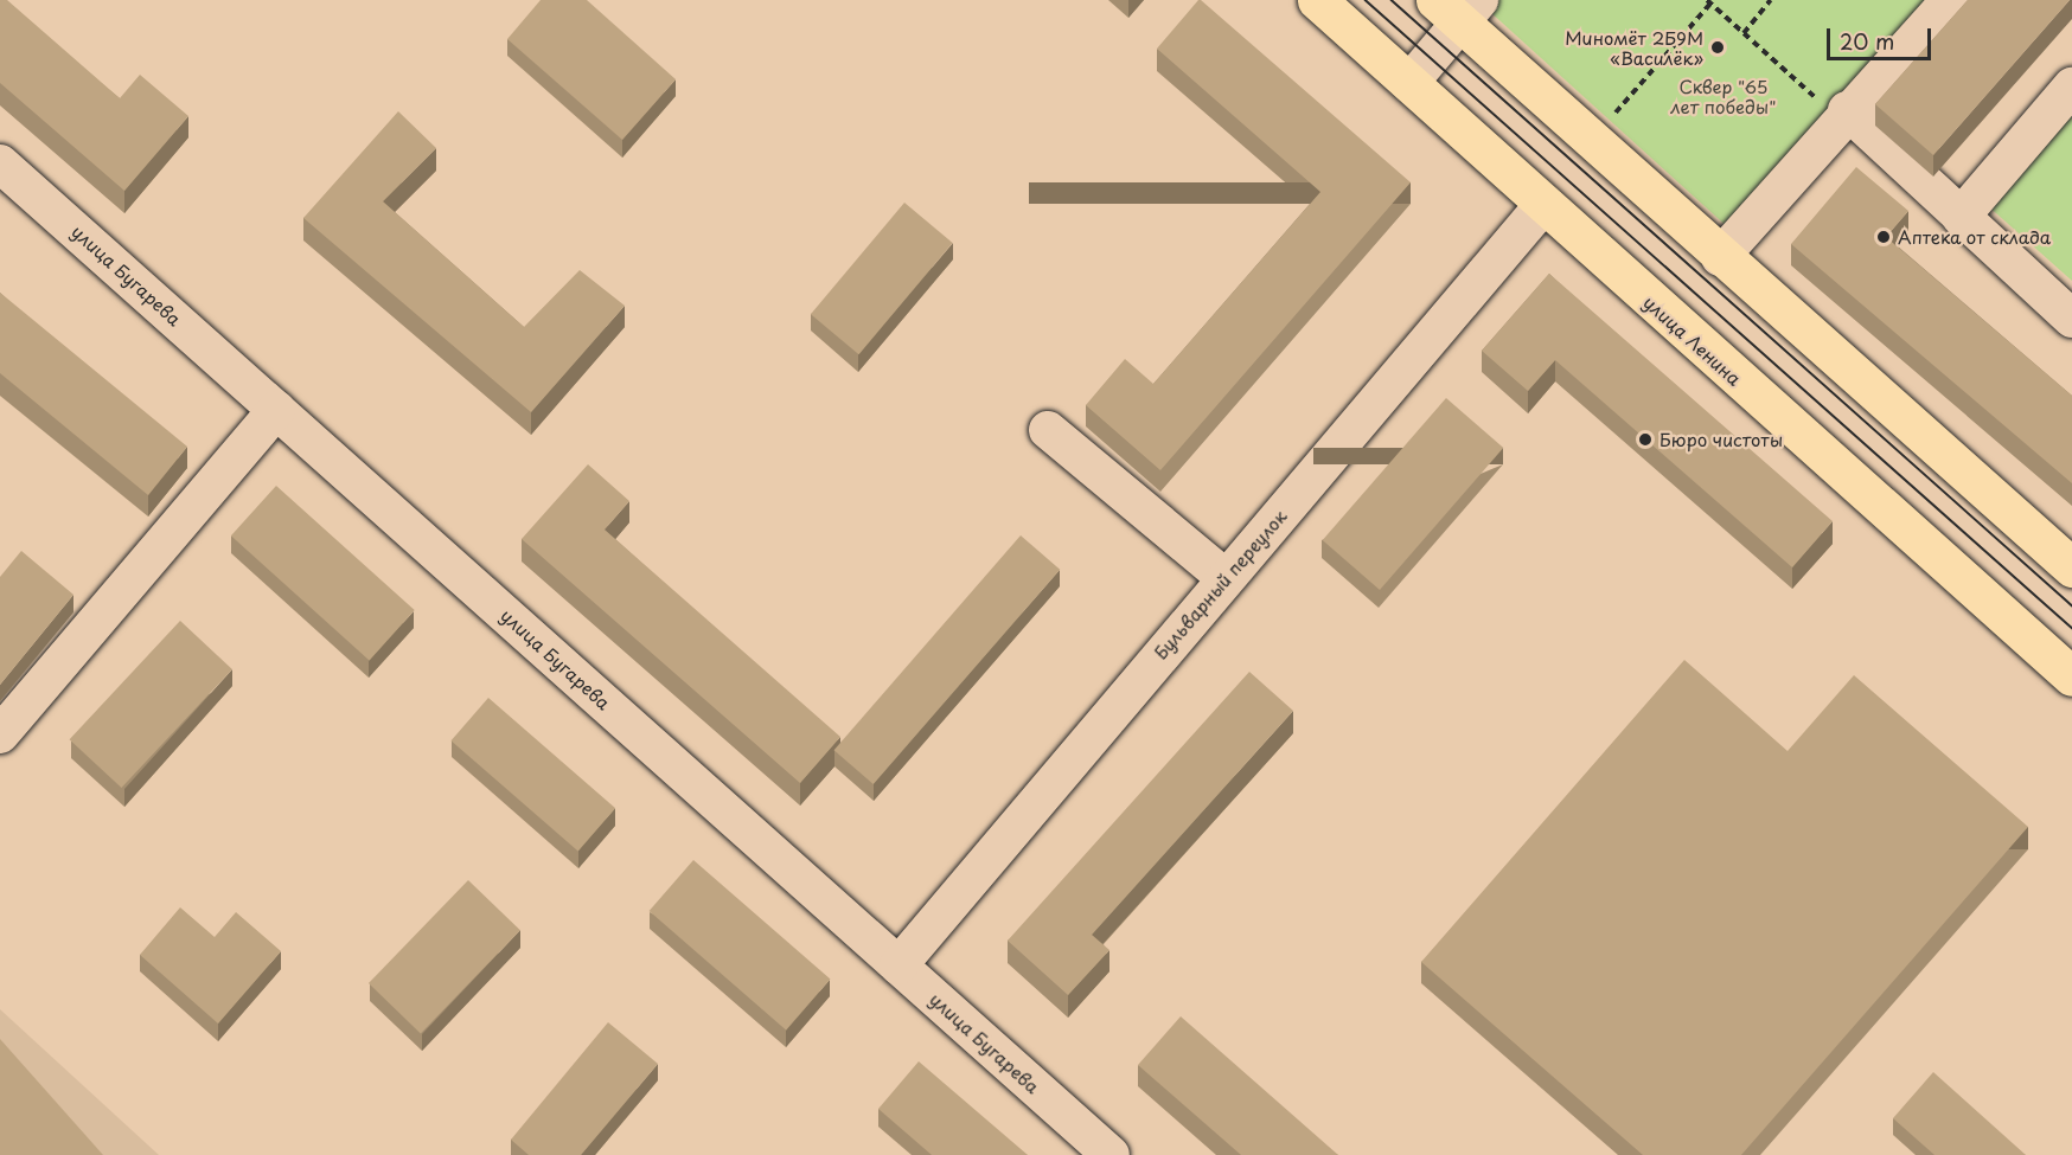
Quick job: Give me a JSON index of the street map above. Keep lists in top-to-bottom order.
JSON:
{
  "streets": {
    "main road": ["улица Ленина"],
    "street": ["улица Бугарева", "Бульварный переулок"]
  },
  "crossings": [
    ["улица Бугарева", "Бульварный переулок"],
    ["улица Ленина", "Бульварный переулок"]
  ],
  "parks": ["Сквер \"65 лет победы\""],
  "places": ["Миномёт 2Б9М «Василёк»", "Аптека от склада", "Бюро чистоты"],
  "scale_bar": "20 m"
}
